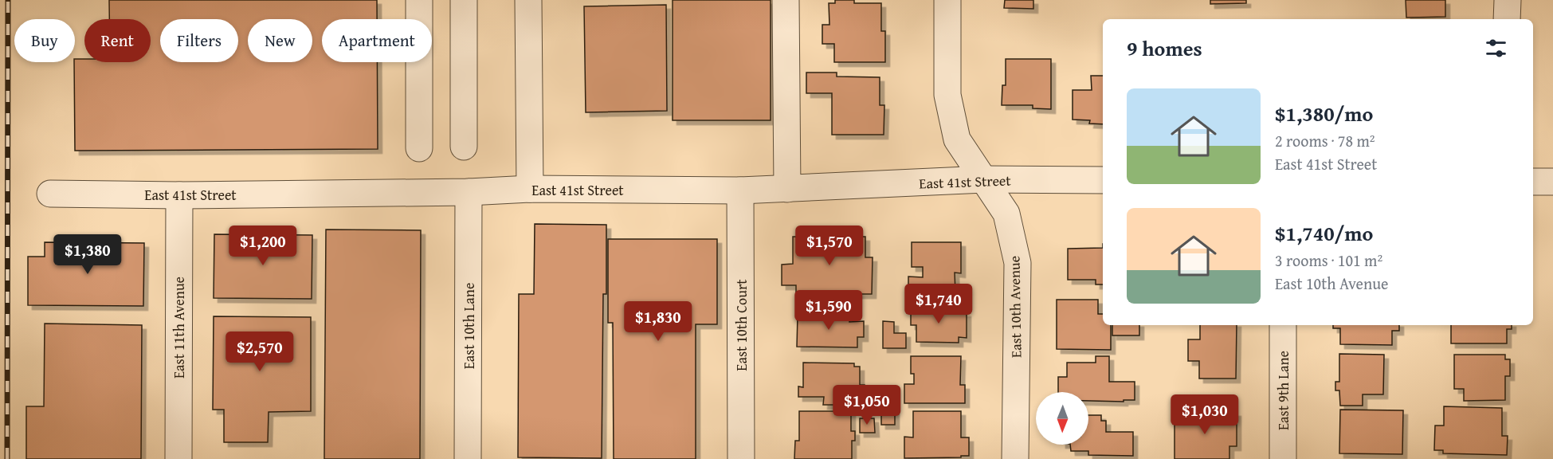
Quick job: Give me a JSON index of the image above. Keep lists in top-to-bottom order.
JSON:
{
  "streets": {
    "street": [
      "East 41st Street",
      "East 10th Avenue",
      "East 10th Court",
      "East 10th Lane",
      "East 11th Avenue",
      "East 9th Lane"
    ]
  },
  "crossings": [
    ["East 41st Street", "East 10th Avenue"],
    ["East 41st Street", "East 10th Court"],
    ["East 41st Street", "East 10th Lane"],
    ["East 41st Street", "East 11th Avenue"]
  ],
  "north": "bottom",
  "page": {
    "chip": [
      "Buy",
      "Rent",
      "Filters",
      "New",
      "Apartment"
    ],
    "heading": "9 homes",
    "list": [
      {
        "name": "$1,380/mo",
        "note": "2 rooms · 78 m² · East 41st Street"
      },
      {
        "name": "$1,740/mo",
        "note": "3 rooms · 101 m² · East 10th Avenue"
      }
    ],
    "price": [
      "$1,200",
      "$1,570",
      "$1,380",
      "$1,740",
      "$1,590",
      "$1,830",
      "$2,570",
      "$1,050",
      "$1,030"
    ]
  }
}
